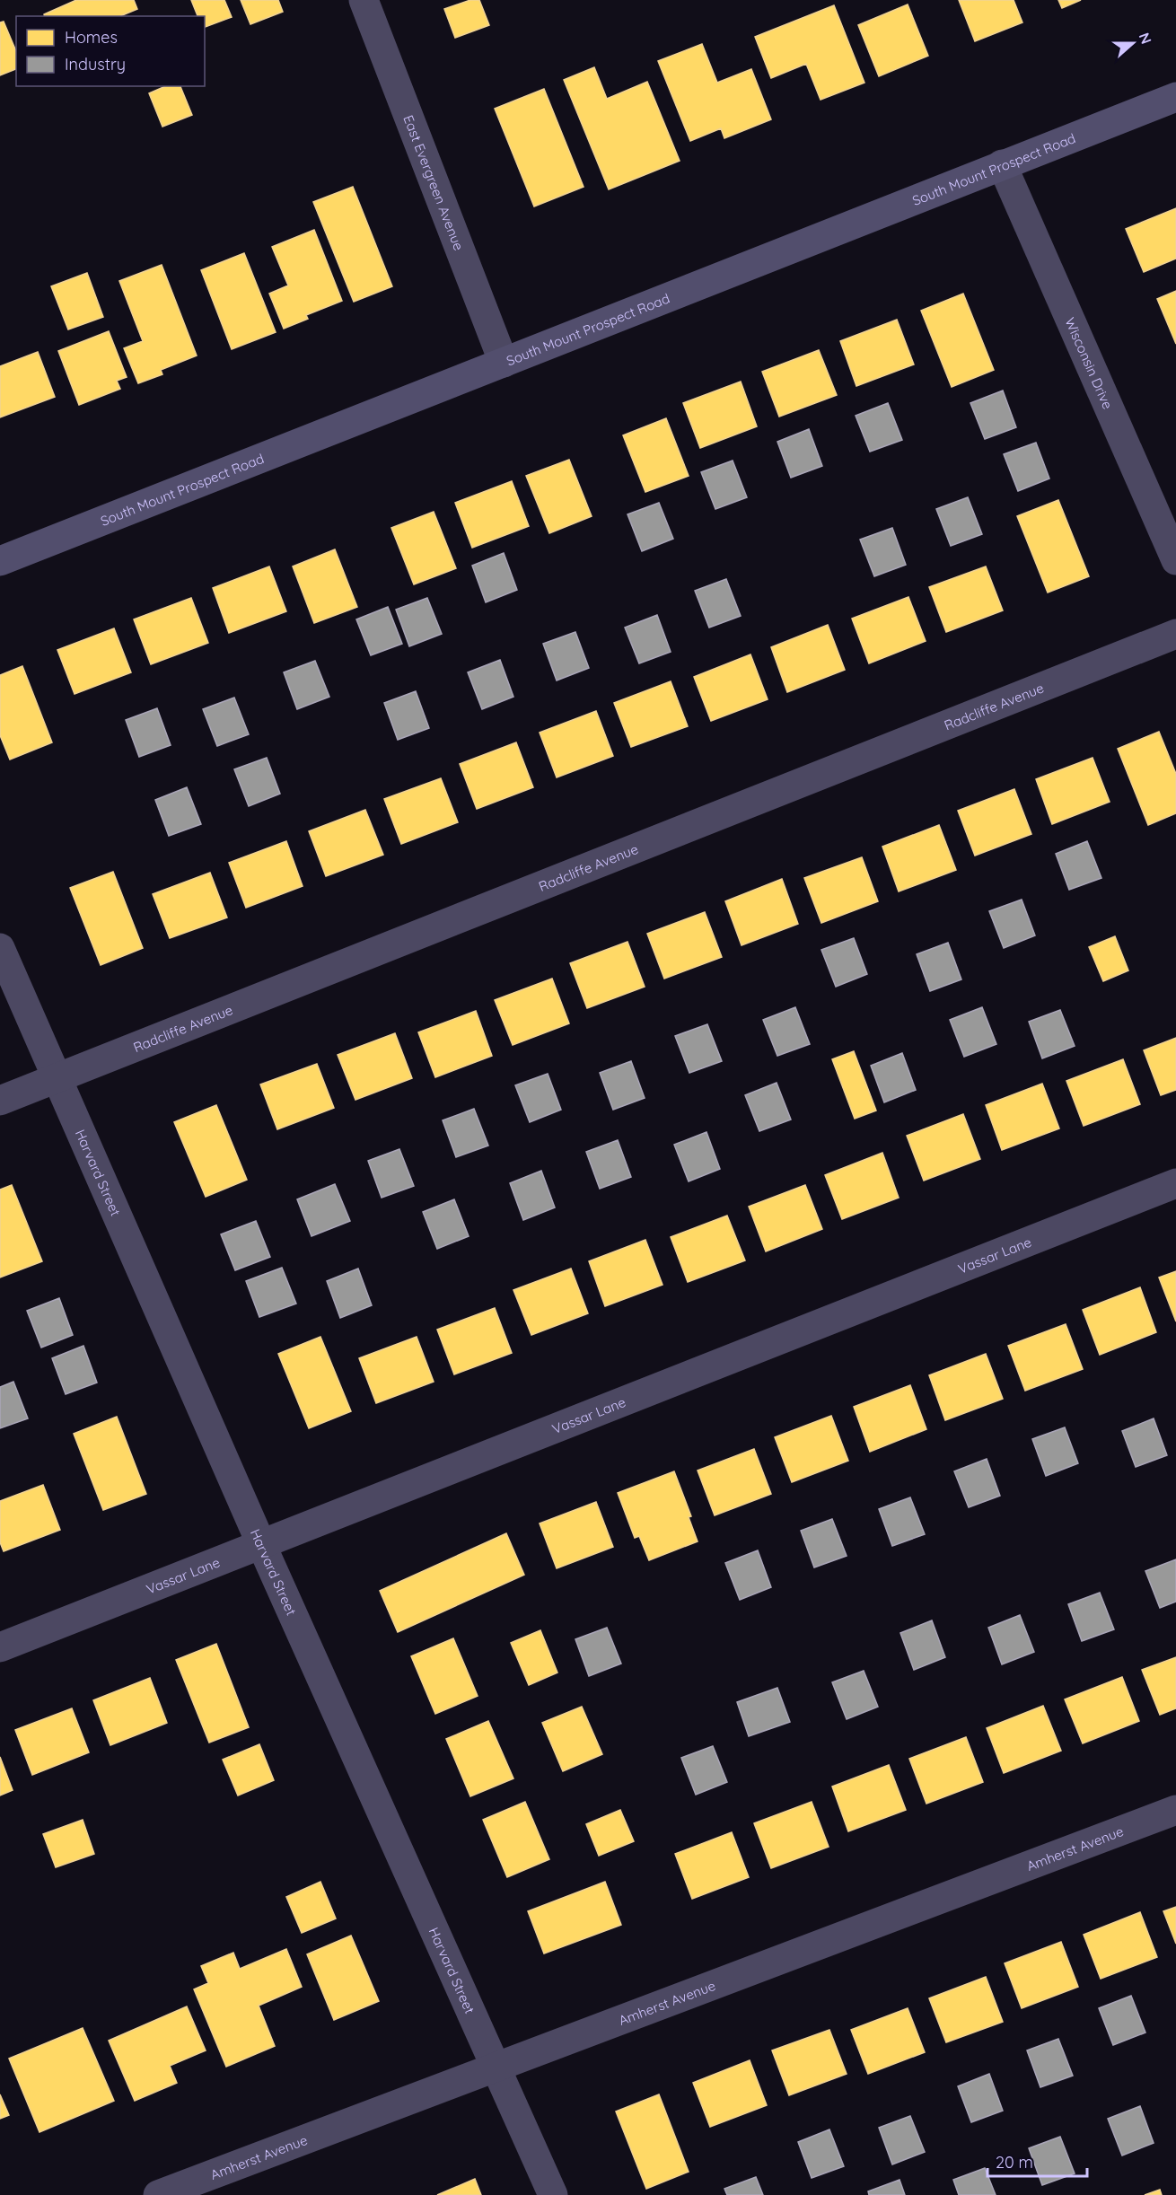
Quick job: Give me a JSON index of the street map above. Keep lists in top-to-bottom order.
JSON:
{
  "streets": {
    "main road": ["South Mount Prospect Road"],
    "street": [
      "East Evergreen Avenue",
      "Wisconsin Drive",
      "Radcliffe Avenue",
      "Harvard Street",
      "Vassar Lane",
      "Amherst Avenue"
    ]
  },
  "crossings": [
    ["South Mount Prospect Road", "East Evergreen Avenue"],
    ["South Mount Prospect Road", "Wisconsin Drive"],
    ["Radcliffe Avenue", "Harvard Street"],
    ["Harvard Street", "Vassar Lane"],
    ["Harvard Street", "Amherst Avenue"]
  ],
  "legend": ["Homes", "Industry"],
  "scale_bar": "20 m",
  "north": "right"
}
